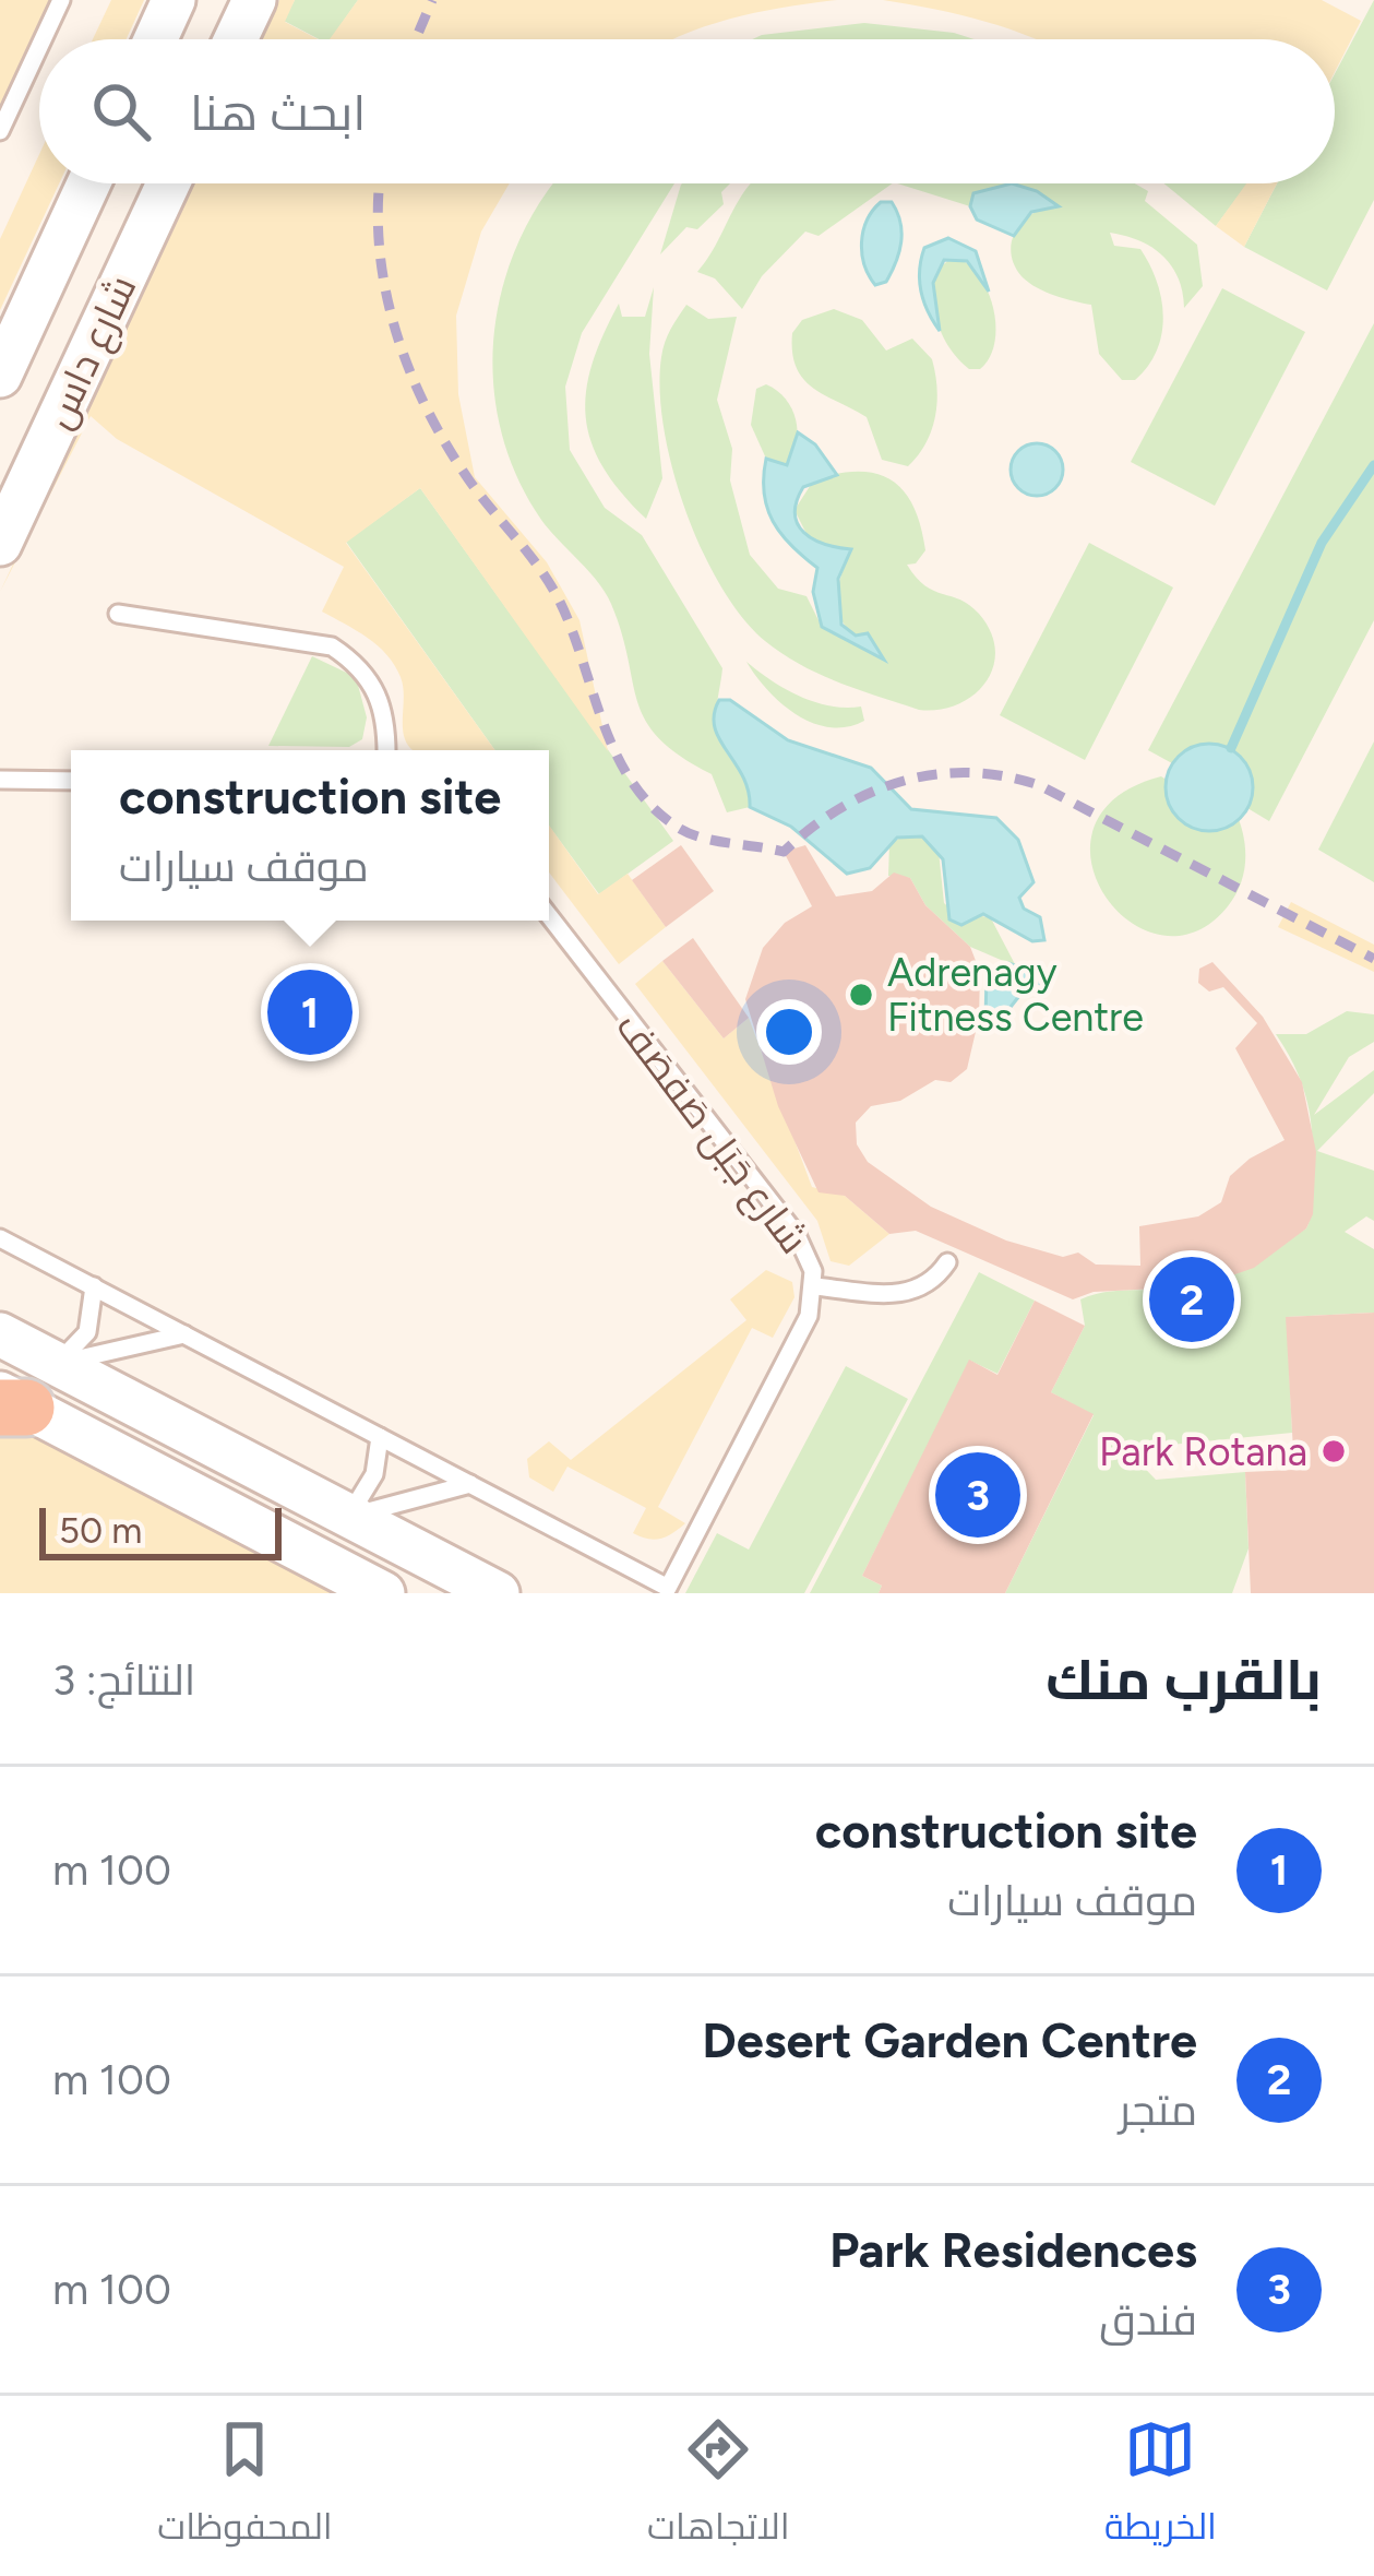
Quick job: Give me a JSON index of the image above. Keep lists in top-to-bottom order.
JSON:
{
  "streets": {
    "street": ["شارع داس"],
    "lane": ["شارع جَبَل صَفصَف"]
  },
  "places": ["Adrenagy Fitness Centre", "Park Rotana"],
  "scale_bar": "50 m",
  "page": {
    "search": "ابحث هنا",
    "popup": ["construction site", "موقف سيارات"],
    "pins": ["1", "2", "3"],
    "scale": "50 m",
    "heading": ["بالقرب منك", "النتائج: 3"],
    "list": [
      {
        "mark": "1",
        "name": "construction site",
        "note": "موقف سيارات",
        "value": "100 m"
      },
      {
        "mark": "2",
        "name": "Desert Garden Centre",
        "note": "متجر",
        "value": "100 m"
      },
      {
        "mark": "3",
        "name": "Park Residences",
        "note": "فندق",
        "value": "100 m"
      }
    ],
    "nav": ["الخريطة", "الاتجاهات", "المحفوظات"]
  }
}
